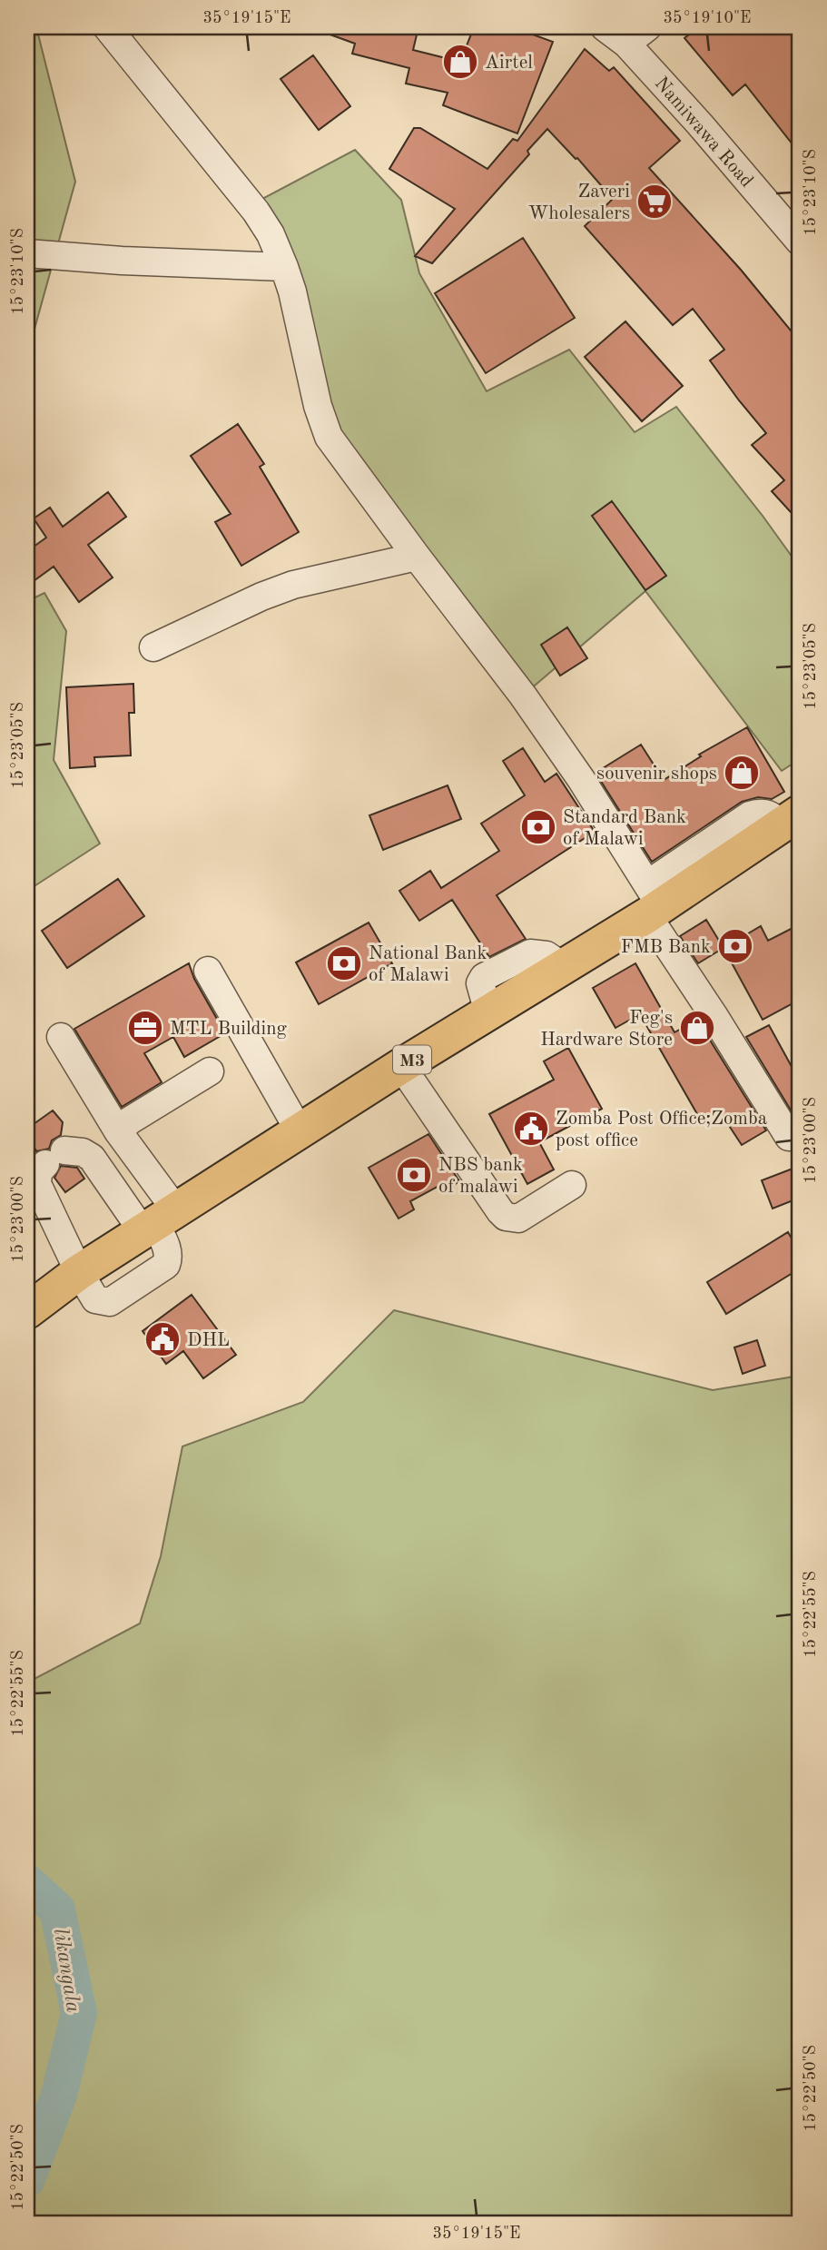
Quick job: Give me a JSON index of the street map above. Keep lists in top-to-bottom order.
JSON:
{
  "streets": {
    "highway": ["M3"],
    "street": ["Namiwawa Road"]
  },
  "water": ["likangala"],
  "places": {
    "shop": ["Airtel", "souvenir shops", "Feg's Hardware Store"],
    "supermarket": ["Zaveri Wholesalers"],
    "bank": [
      "Standard Bank of Malawi",
      "FMB Bank",
      "National Bank of Malawi",
      "NBS bank of malawi"
    ],
    "office": ["MTL Building"],
    "public building": ["Zomba Post Office;Zomba post office", "DHL"]
  },
  "coordinates": [
    "35°19'15\"E",
    "35°19'10\"E",
    "15°23'10\"S",
    "15°23'05\"S",
    "15°23'00\"S",
    "15°22'55\"S",
    "15°22'50\"S"
  ]
}
